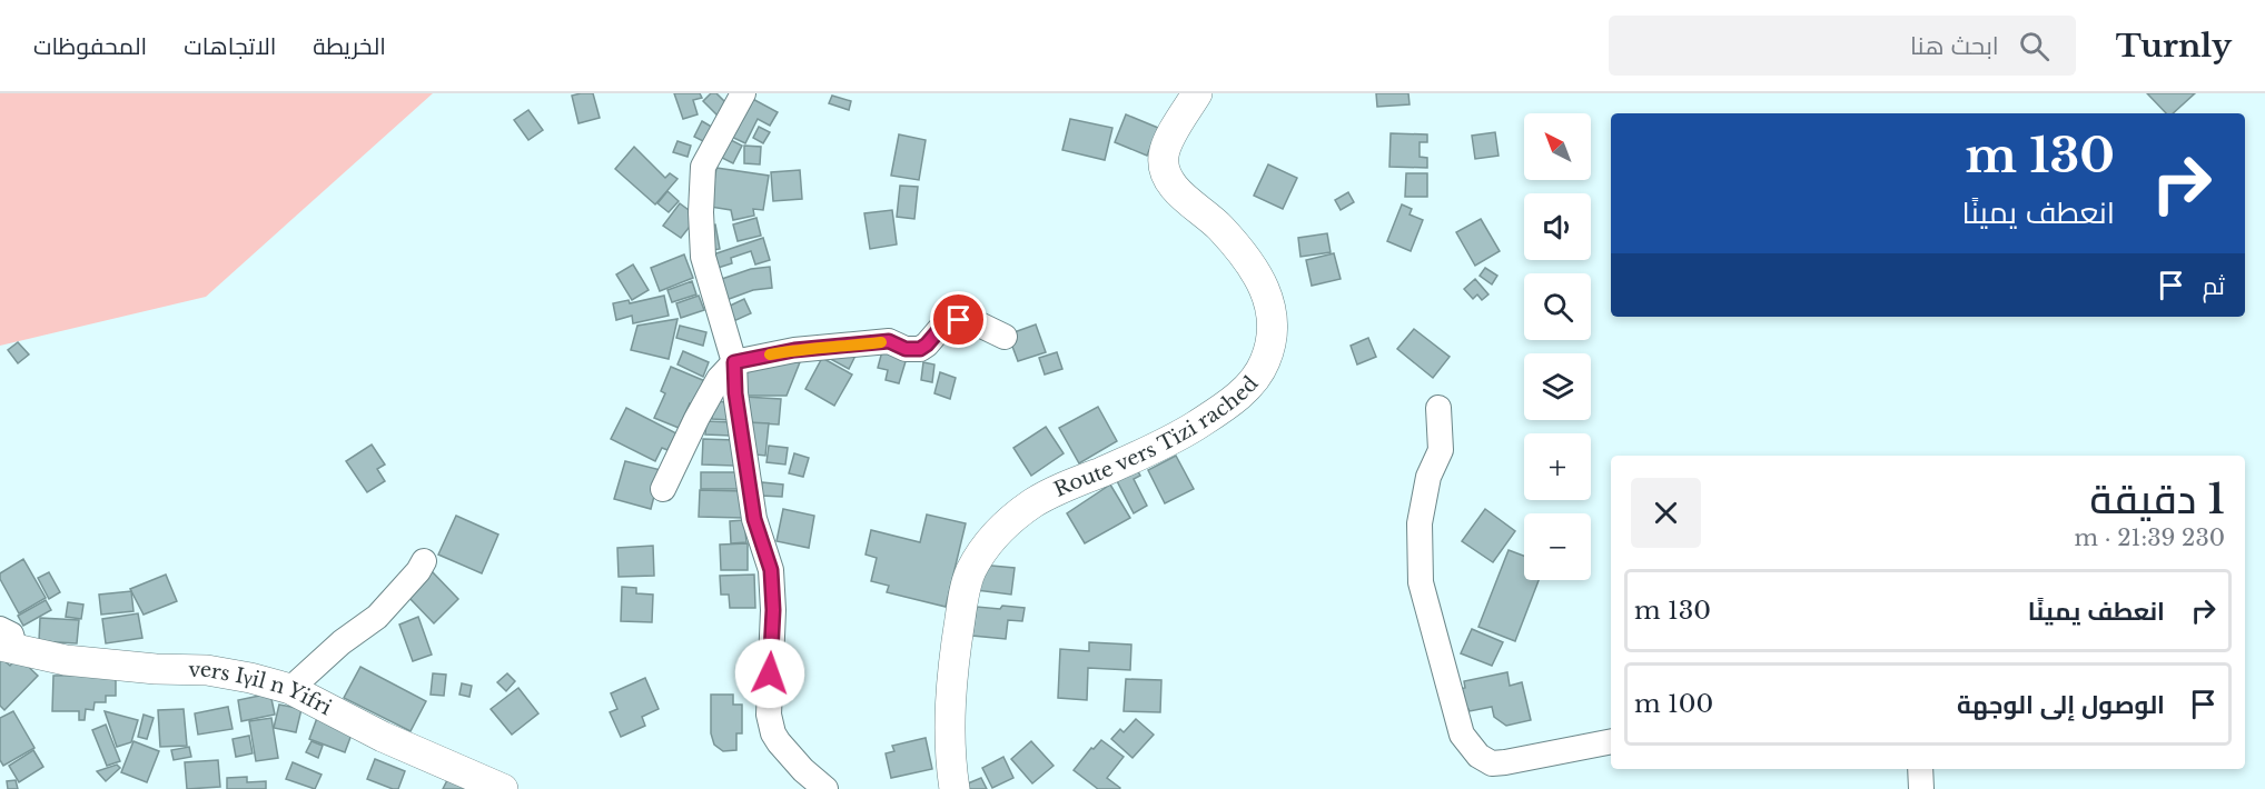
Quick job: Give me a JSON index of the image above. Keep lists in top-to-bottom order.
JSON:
{
  "streets": {
    "main road": ["Route vers Tizi rached", "vers Iγil n Yifri"]
  },
  "north": "top left",
  "page": {
    "header": "Turnly",
    "search": "ابحث هنا",
    "nav": ["الخريطة", "الاتجاهات", "المحفوظات"],
    "map_buttons": ["+", "−"],
    "turn": ["130 m", "انعطف يمينًا"],
    "then": "ثم",
    "heading": ["1 دقيقة", "230 m · 21:39"],
    "list": [
      {
        "name": "انعطف يمينًا",
        "value": "130 m"
      },
      {
        "name": "الوصول إلى الوجهة",
        "value": "100 m"
      }
    ]
  }
}
